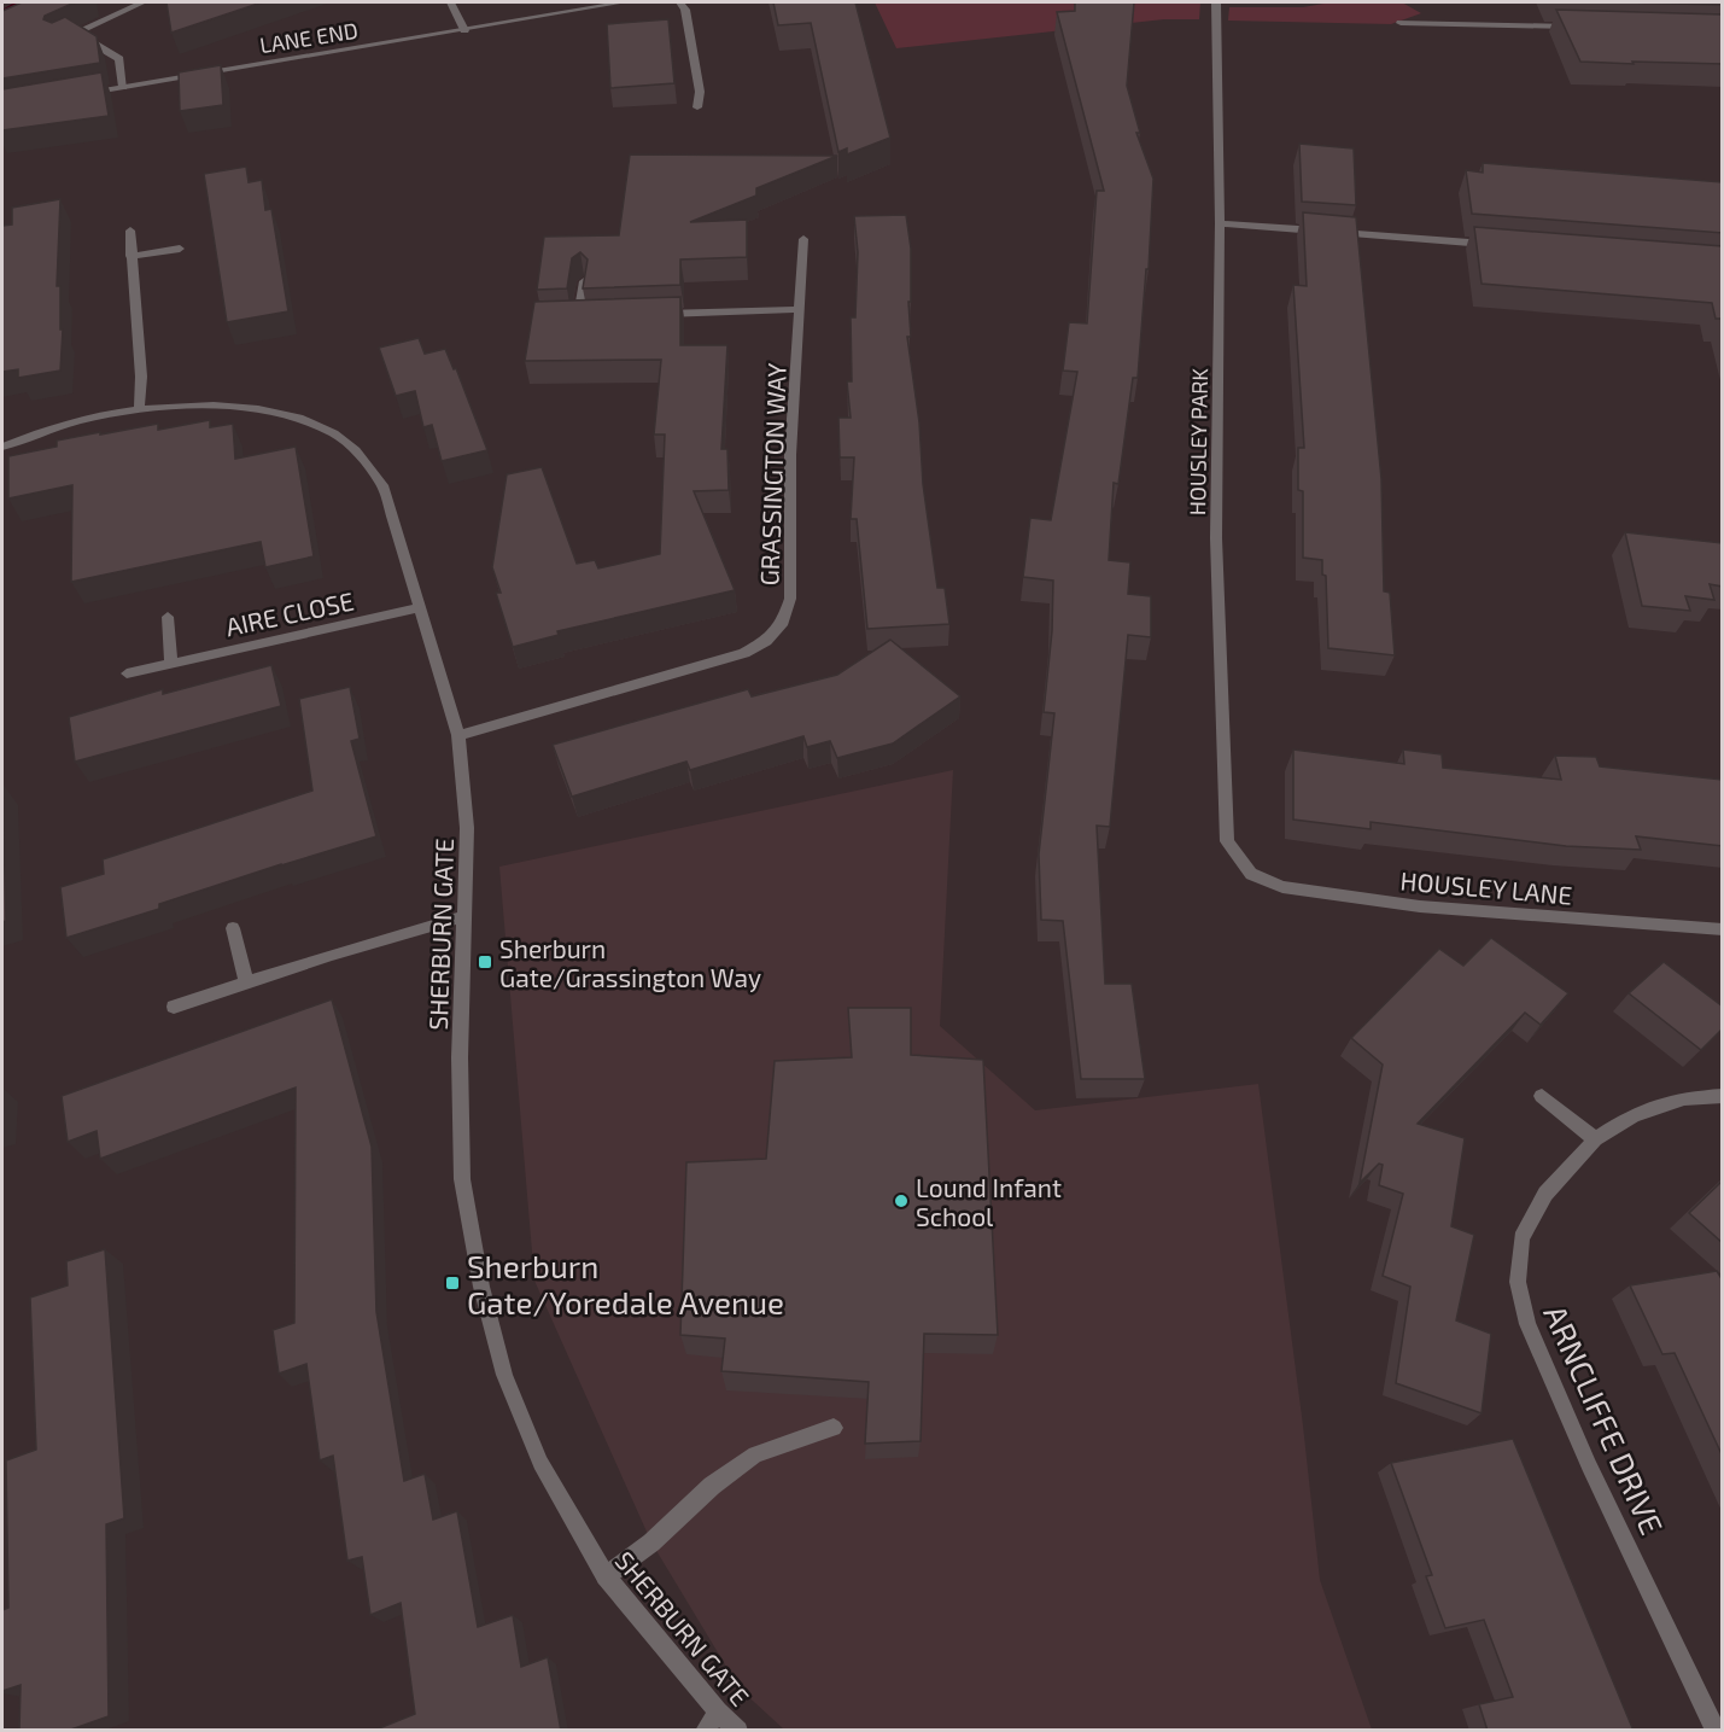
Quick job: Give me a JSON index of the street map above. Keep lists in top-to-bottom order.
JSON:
{
  "streets": {
    "street": [
      "LANE END",
      "HOUSLEY PARK",
      "GRASSINGTON WAY",
      "AIRE CLOSE",
      "HOUSLEY LANE",
      "SHERBURN GATE",
      "ARNCLIFFE DRIVE"
    ]
  },
  "crossings": [
    ["HOUSLEY PARK", "HOUSLEY LANE"],
    ["GRASSINGTON WAY", "SHERBURN GATE"],
    ["AIRE CLOSE", "SHERBURN GATE"]
  ],
  "places": {
    "transit": ["Sherburn Gate/Grassington Way", "Sherburn Gate/Yoredale Avenue"],
    "other": ["Lound Infant School"]
  }
}
